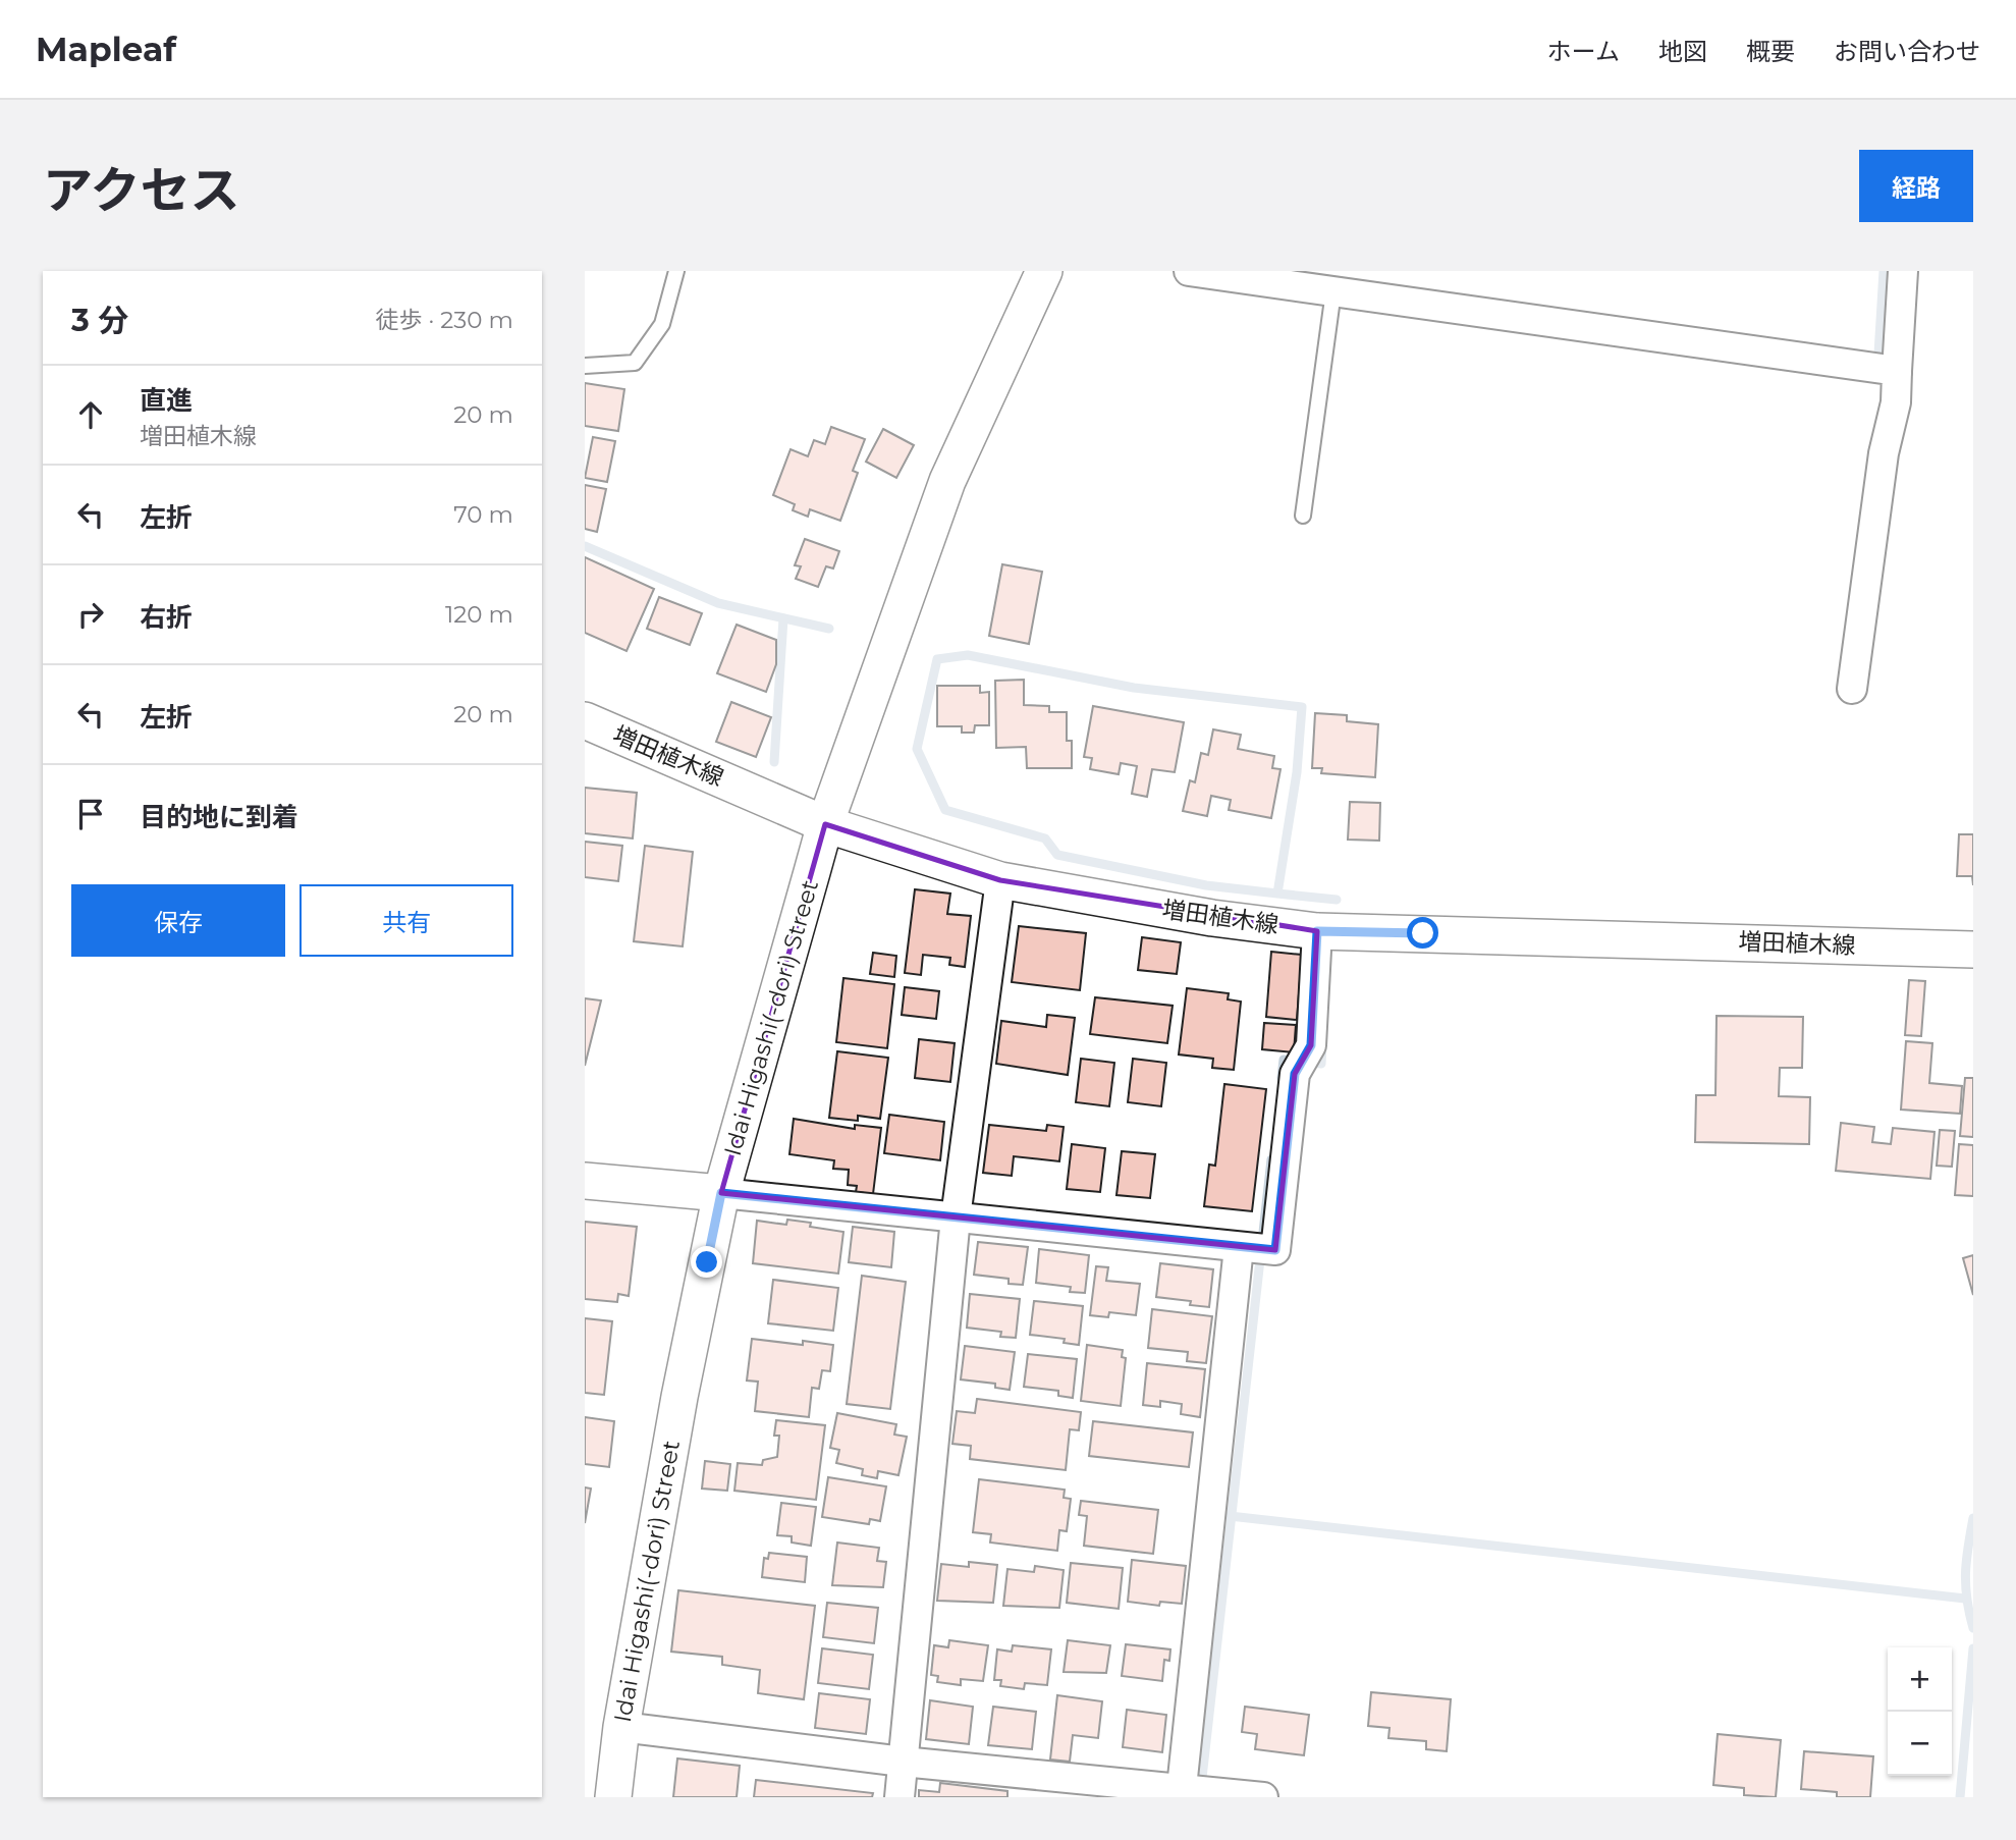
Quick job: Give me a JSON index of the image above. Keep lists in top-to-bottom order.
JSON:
{
  "streets": {
    "street": ["増田植木線", "Idai Higashi(-dori) Street"]
  },
  "crossings": [
    ["増田植木線", "Idai Higashi(-dori) Street"]
  ],
  "page": {
    "header": "Mapleaf",
    "nav": [
      "ホーム",
      "地図",
      "概要",
      "お問い合わせ"
    ],
    "title": "アクセス",
    "buttons": [
      "経路",
      ["保存", "共有"]
    ],
    "heading": ["3 分", "徒歩 · 230 m"],
    "list": [
      ["直進", "増田植木線", "20 m"],
      ["左折", "70 m"],
      ["右折", "120 m"],
      ["左折", "20 m"],
      "目的地に到着"
    ],
    "map_buttons": ["+", "−"]
  }
}
